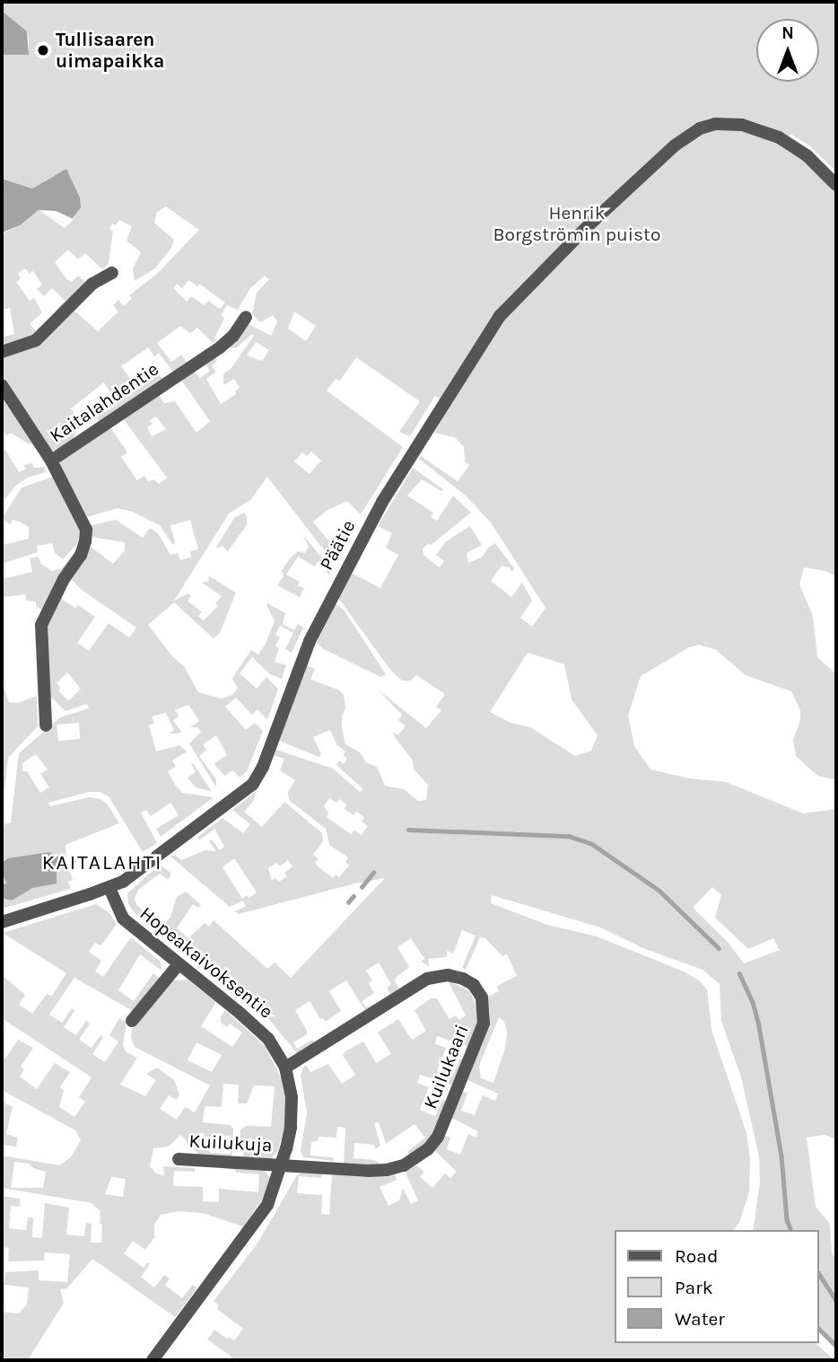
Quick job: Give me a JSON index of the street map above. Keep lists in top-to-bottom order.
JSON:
{
  "streets": {
    "street": [
      "Kaitalahdentie",
      "Päätie",
      "Hopeakaivoksentie",
      "Kuilukaari",
      "Kuilukuja"
    ]
  },
  "crossings": [
    ["Päätie", "Hopeakaivoksentie"],
    ["Hopeakaivoksentie", "Kuilukaari"],
    ["Hopeakaivoksentie", "Kuilukuja"],
    ["Kuilukaari", "Kuilukuja"]
  ],
  "districts": ["KAITALAHTI"],
  "parks": ["Henrik Borgströmin puisto"],
  "places": ["Tullisaaren uimapaikka"],
  "legend": ["Road", "Park", "Water"],
  "north": "top"
}
